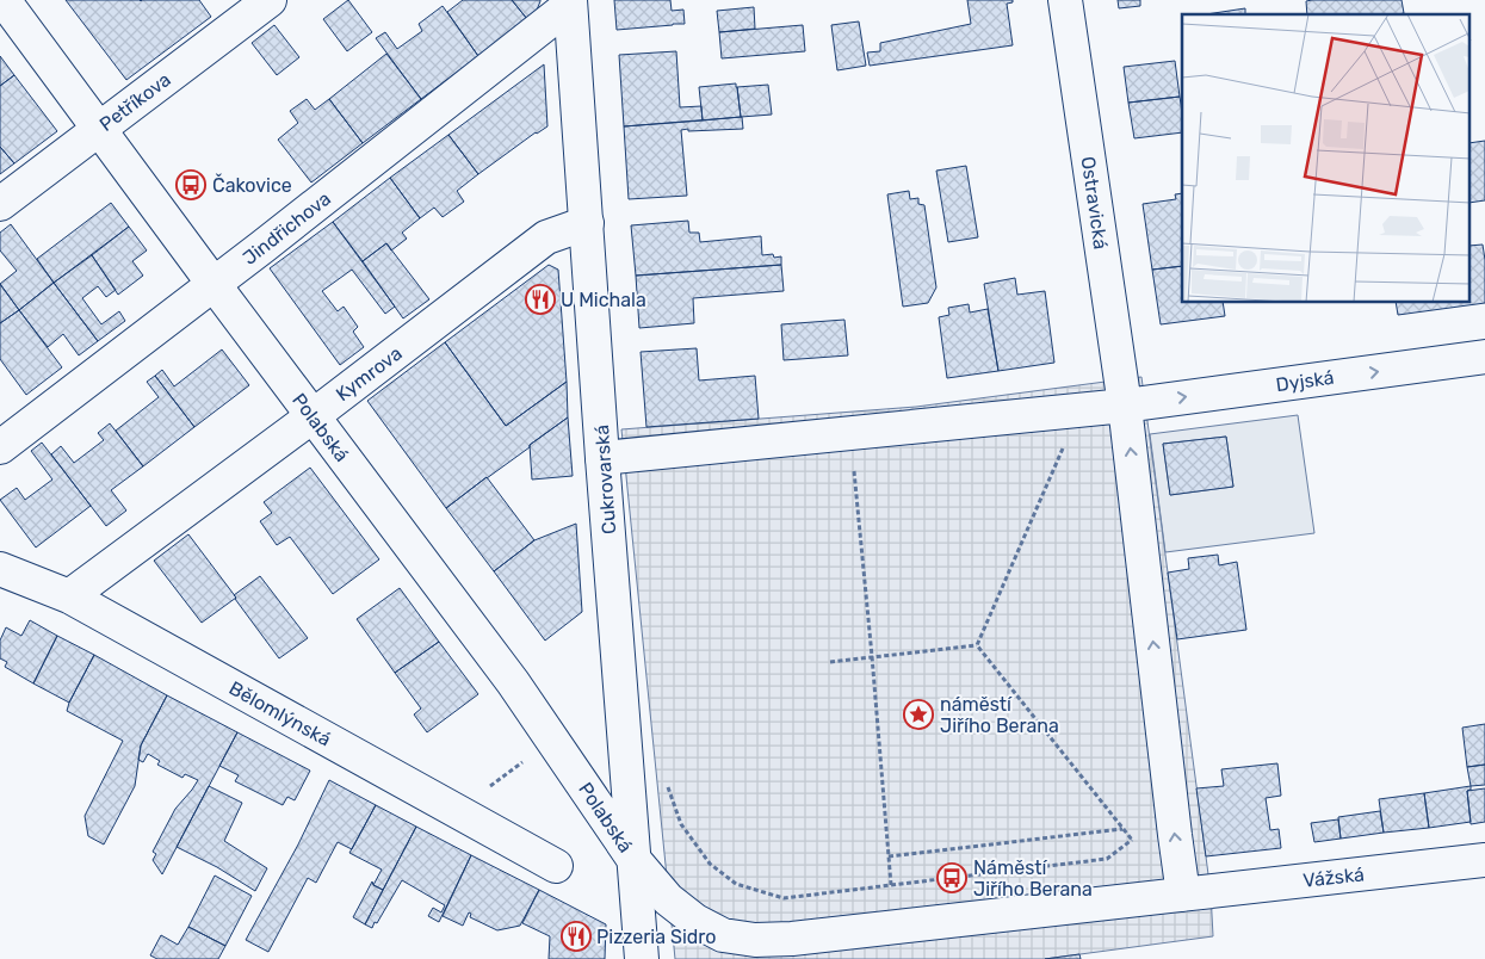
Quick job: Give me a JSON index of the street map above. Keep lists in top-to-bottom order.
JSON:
{
  "streets": {
    "street": [
      "Petříkova",
      "Ostravická",
      "Jindřichova",
      "Kymrova",
      "Dyjská",
      "Polabská",
      "Cukrovarská",
      "Bělomlýnská",
      "Vážská"
    ]
  },
  "crossings": [
    ["Petříkova", "Polabská"],
    ["Ostravická", "Dyjská"],
    ["Jindřichova", "Polabská"],
    ["Jindřichova", "Cukrovarská"],
    ["Kymrova", "Polabská"],
    ["Kymrova", "Cukrovarská"],
    ["Kymrova", "Bělomlýnská"],
    ["Polabská", "Cukrovarská"]
  ],
  "one_way": ["Dyjská"],
  "places": {
    "bus stop": ["Čakovice", "Náměstí Jiřího Berana"],
    "restaurant": ["U Michala", "Pizzeria Sidro"],
    "place": ["náměstí Jiřího Berana"]
  }
}
